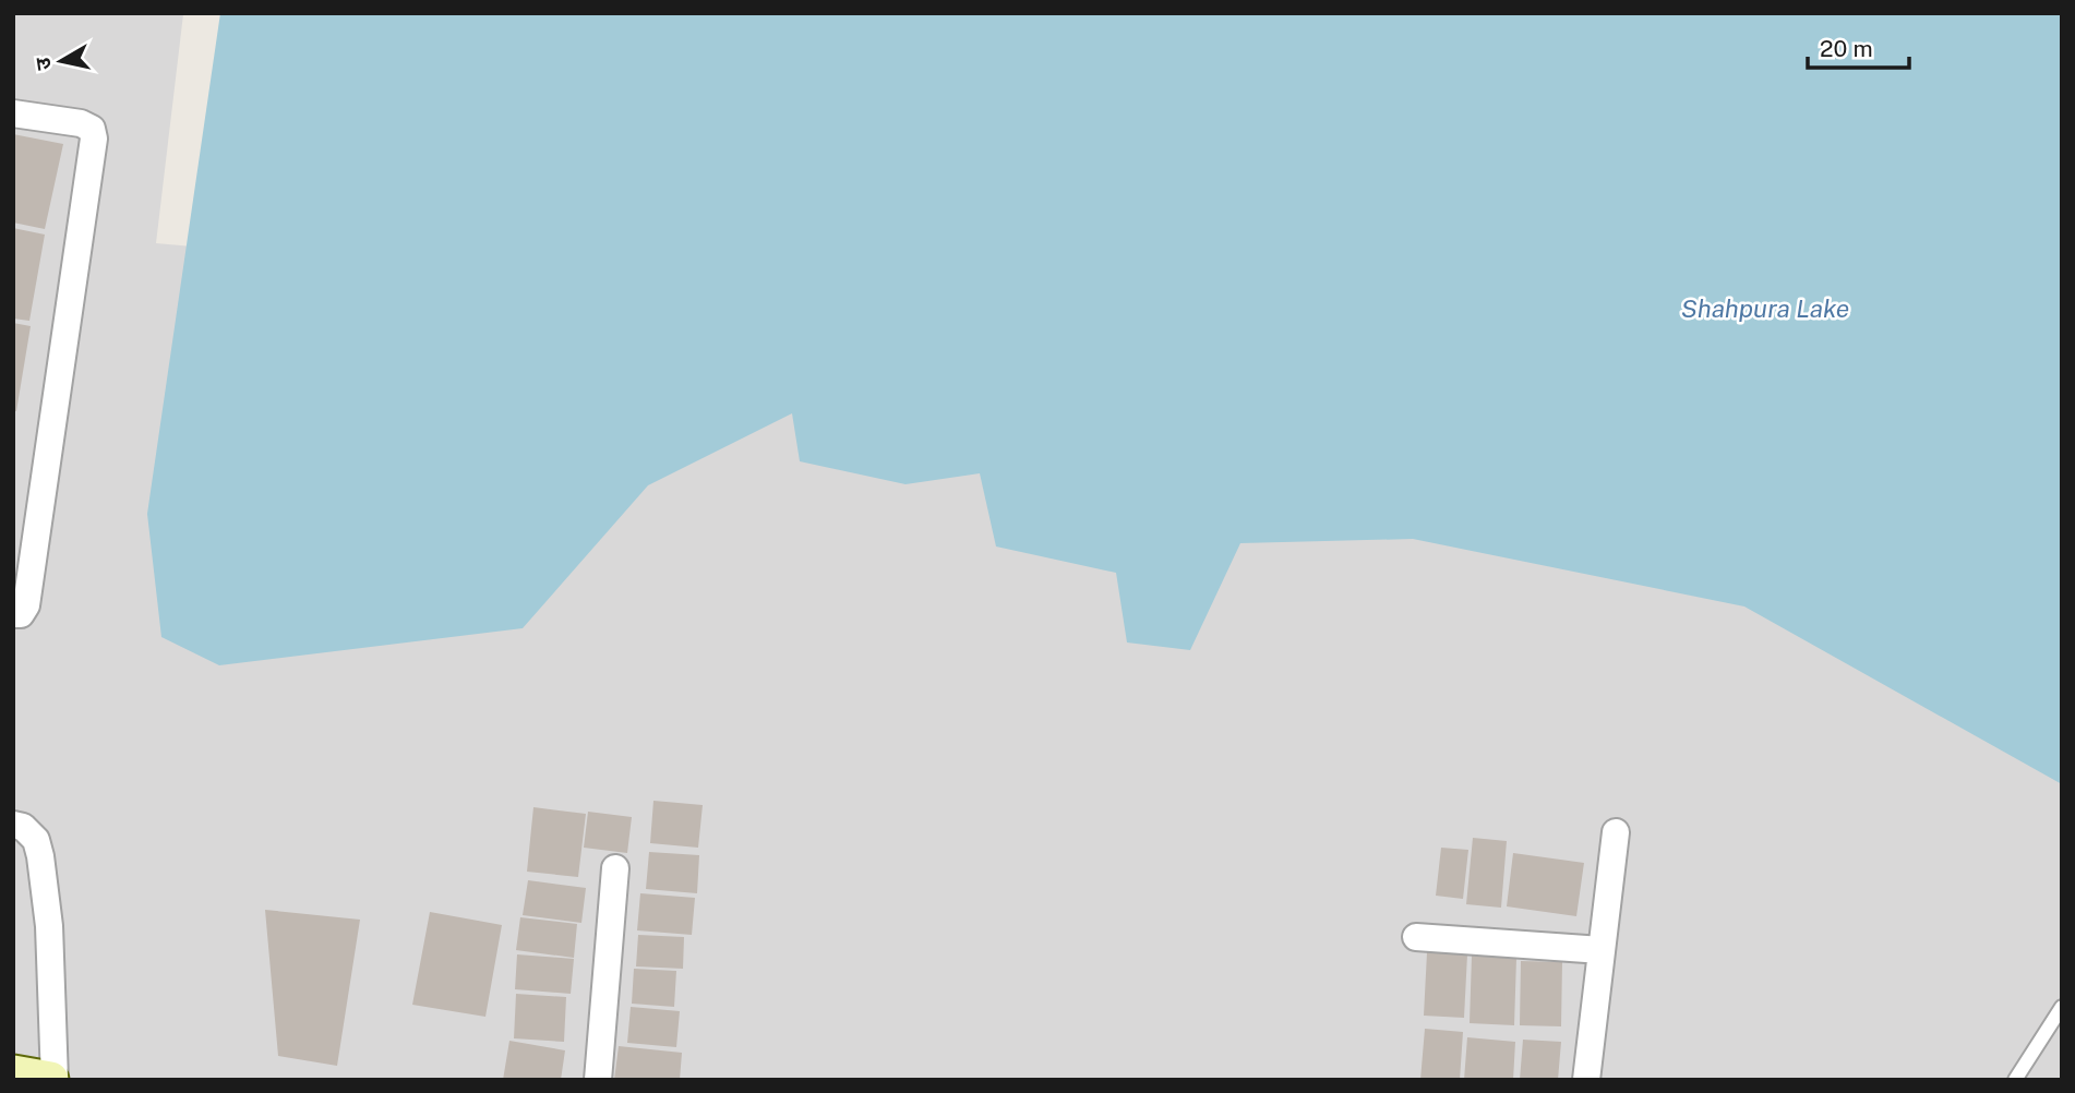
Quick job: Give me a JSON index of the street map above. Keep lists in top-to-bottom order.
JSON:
{
  "water": ["Shahpura Lake"],
  "scale_bar": "20 m",
  "north": "left"
}
